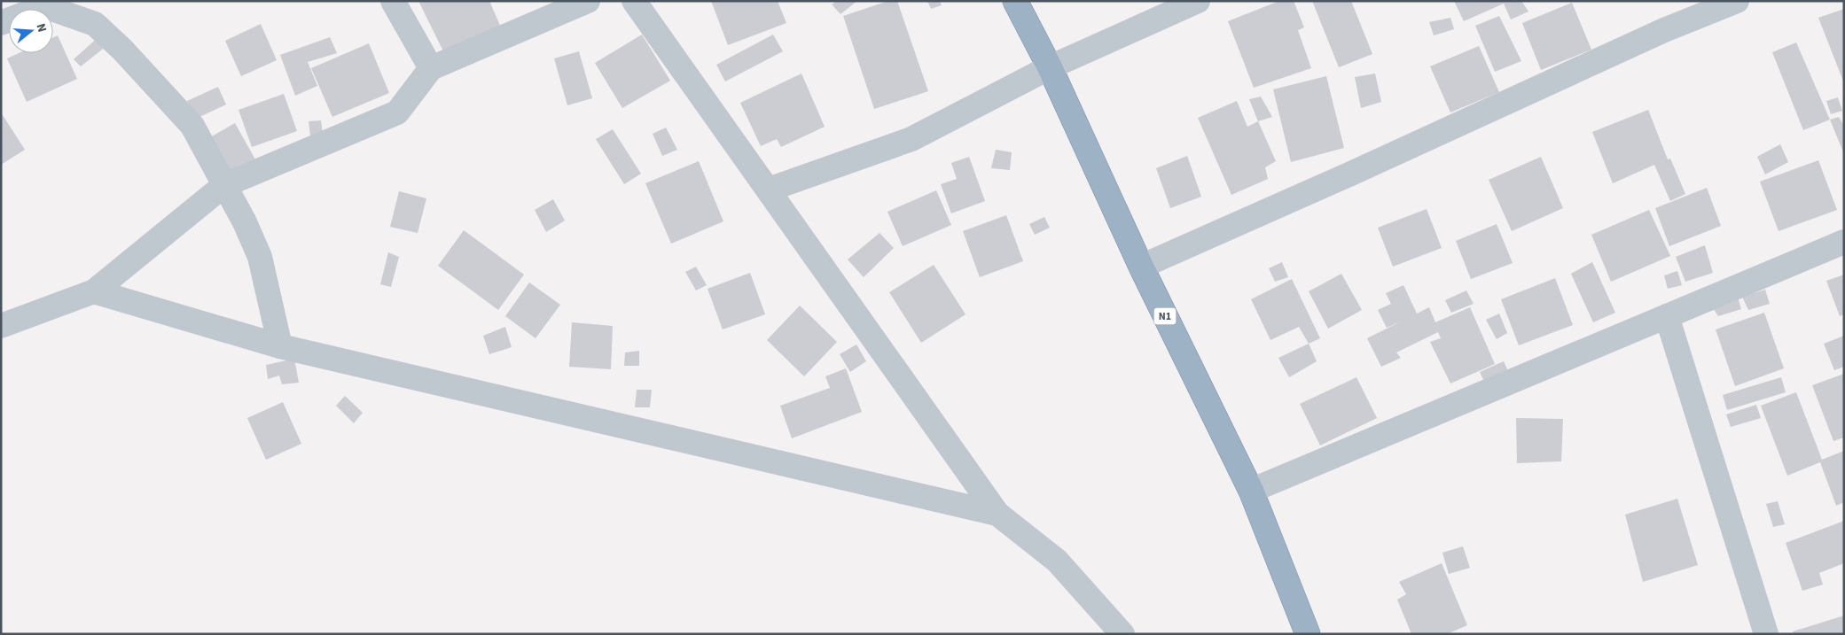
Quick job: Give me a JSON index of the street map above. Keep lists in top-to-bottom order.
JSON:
{
  "streets": {
    "highway": ["N1"]
  },
  "north": "right"
}
